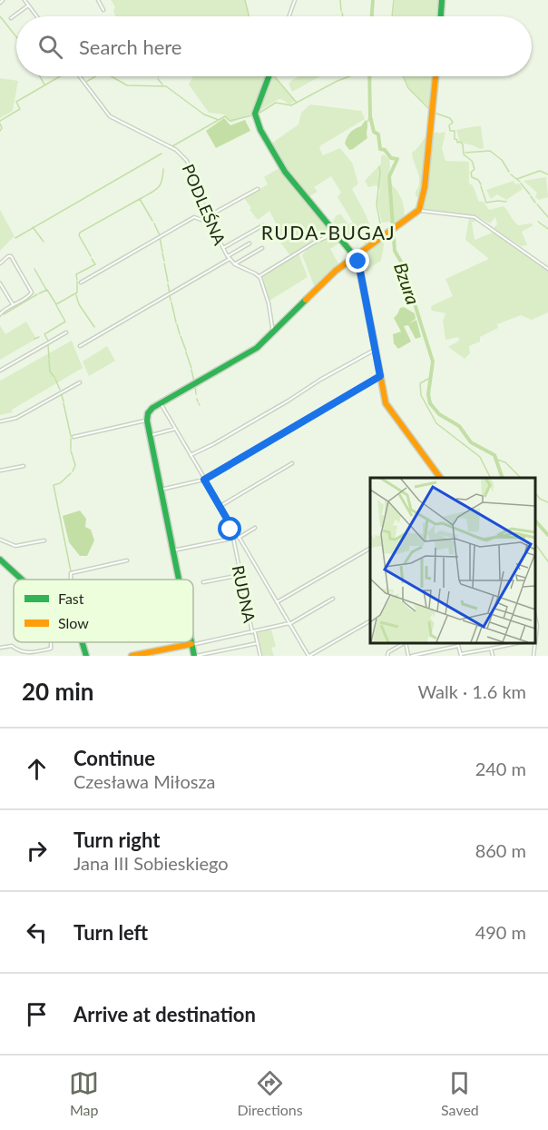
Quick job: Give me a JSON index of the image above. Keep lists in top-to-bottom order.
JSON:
{
  "streets": {
    "street": ["PODLEŚNA", "RUDNA"]
  },
  "districts": ["RUDA-BUGAJ"],
  "water": ["Bzura"],
  "legend": ["Fast", "Slow"],
  "page": {
    "search": "Search here",
    "heading": ["20 min", "Walk · 1.6 km"],
    "list": [
      ["Continue", "Czesława Miłosza", "240 m"],
      ["Turn right", "Jana III Sobieskiego", "860 m"],
      ["Turn left", "490 m"],
      "Arrive at destination"
    ],
    "nav": ["Map", "Directions", "Saved"]
  }
}
